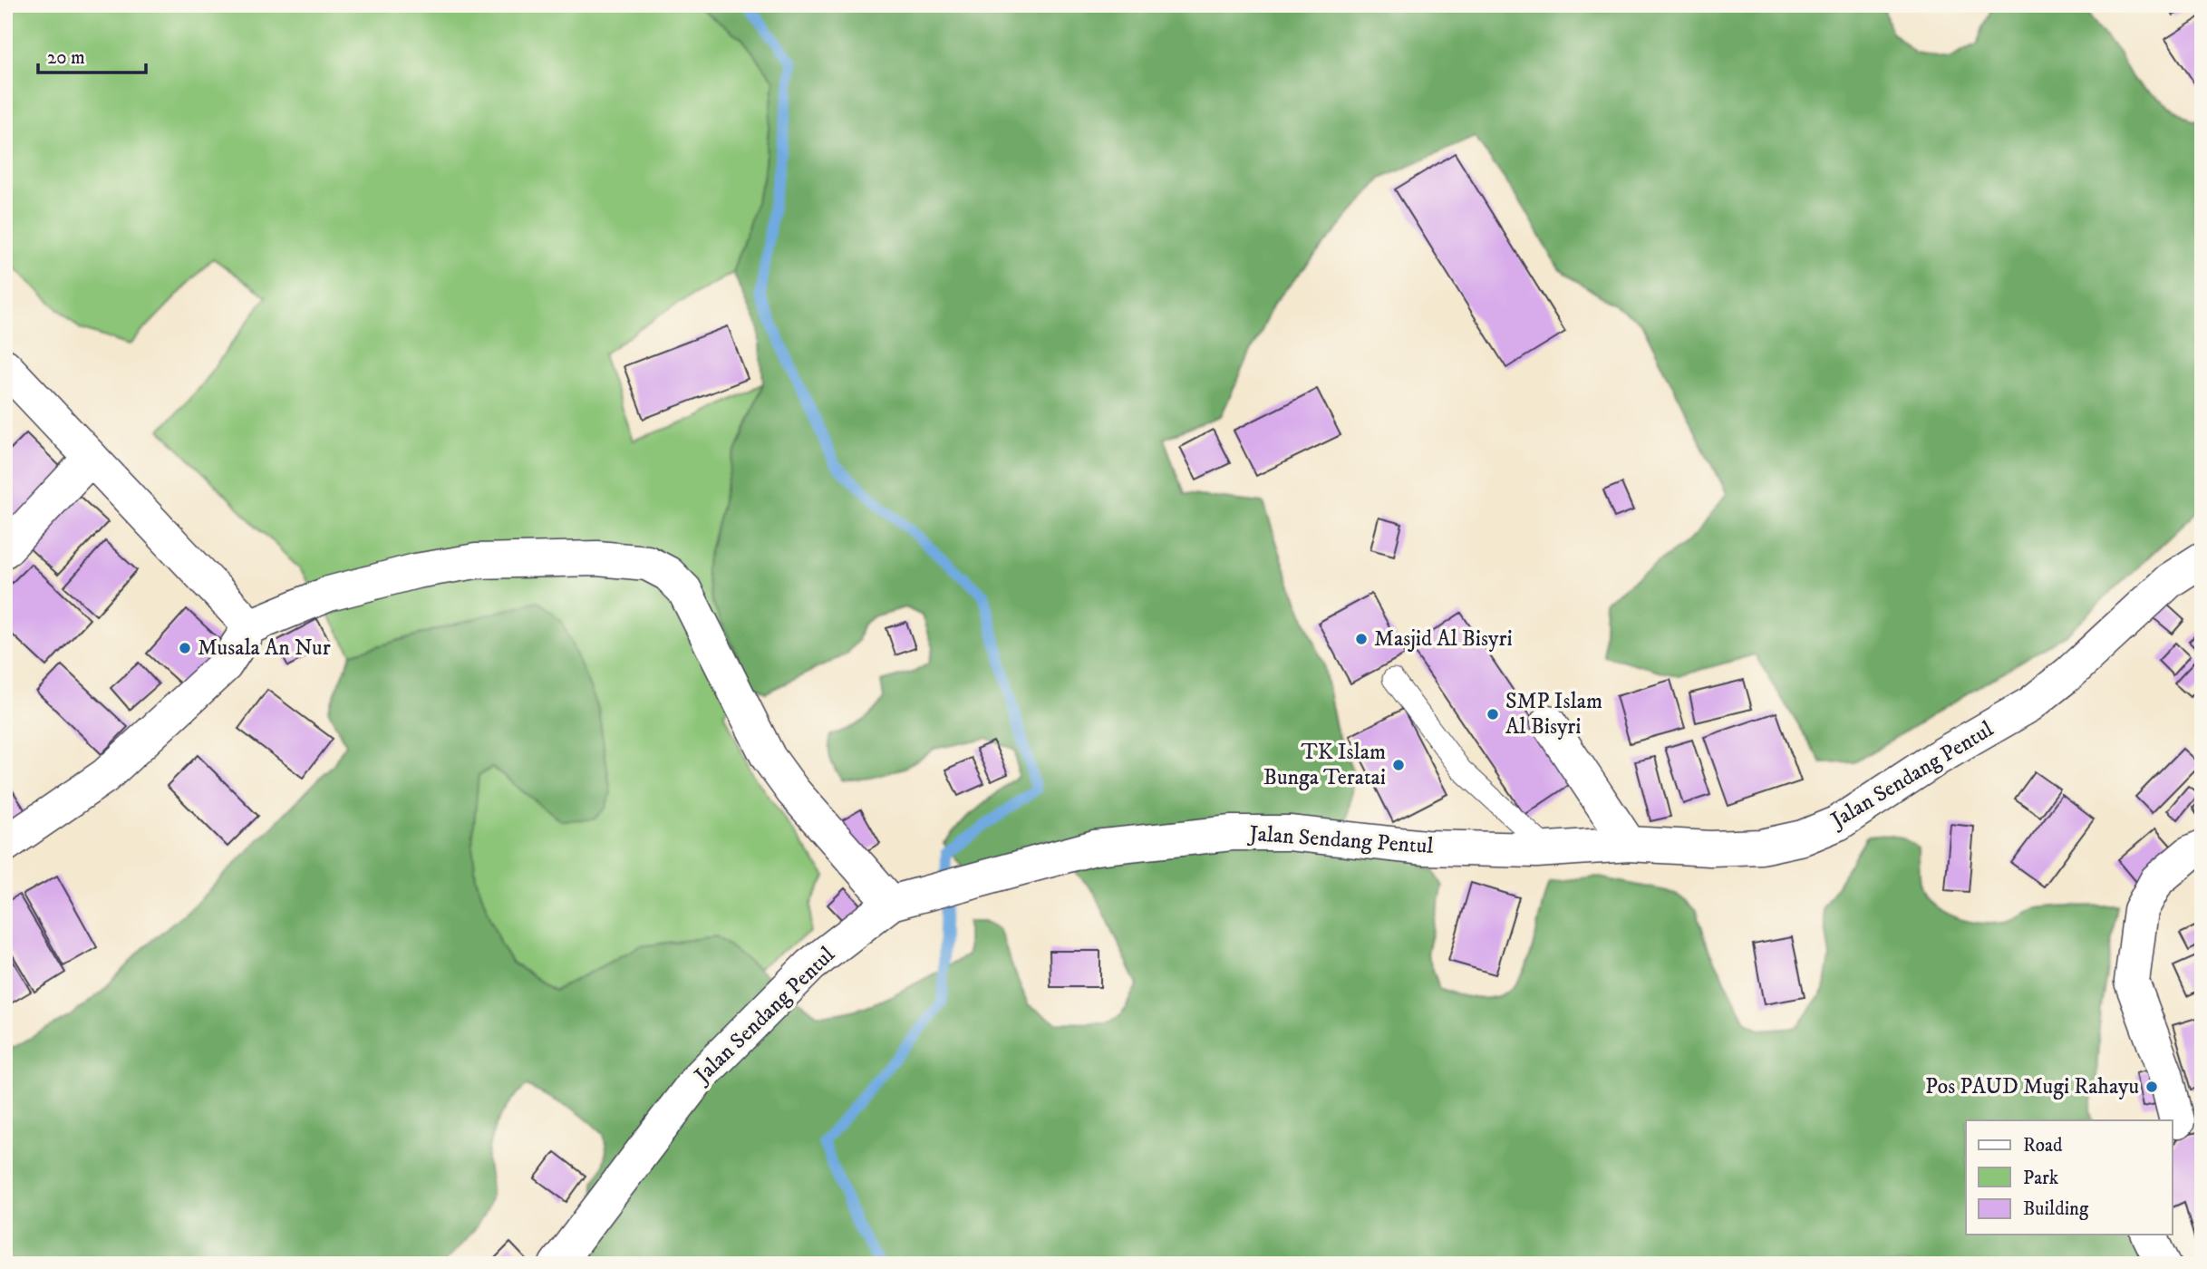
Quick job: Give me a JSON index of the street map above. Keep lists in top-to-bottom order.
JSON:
{
  "streets": {
    "street": ["Jalan Sendang Pentul"]
  },
  "places": [
    "Masjid Al Bisyri",
    "Musala An Nur",
    "SMP Islam Al Bisyri",
    "TK Islam Bunga Teratai",
    "Pos PAUD Mugi Rahayu"
  ],
  "legend": ["Road", "Park", "Building"],
  "scale_bar": "20 m"
}
